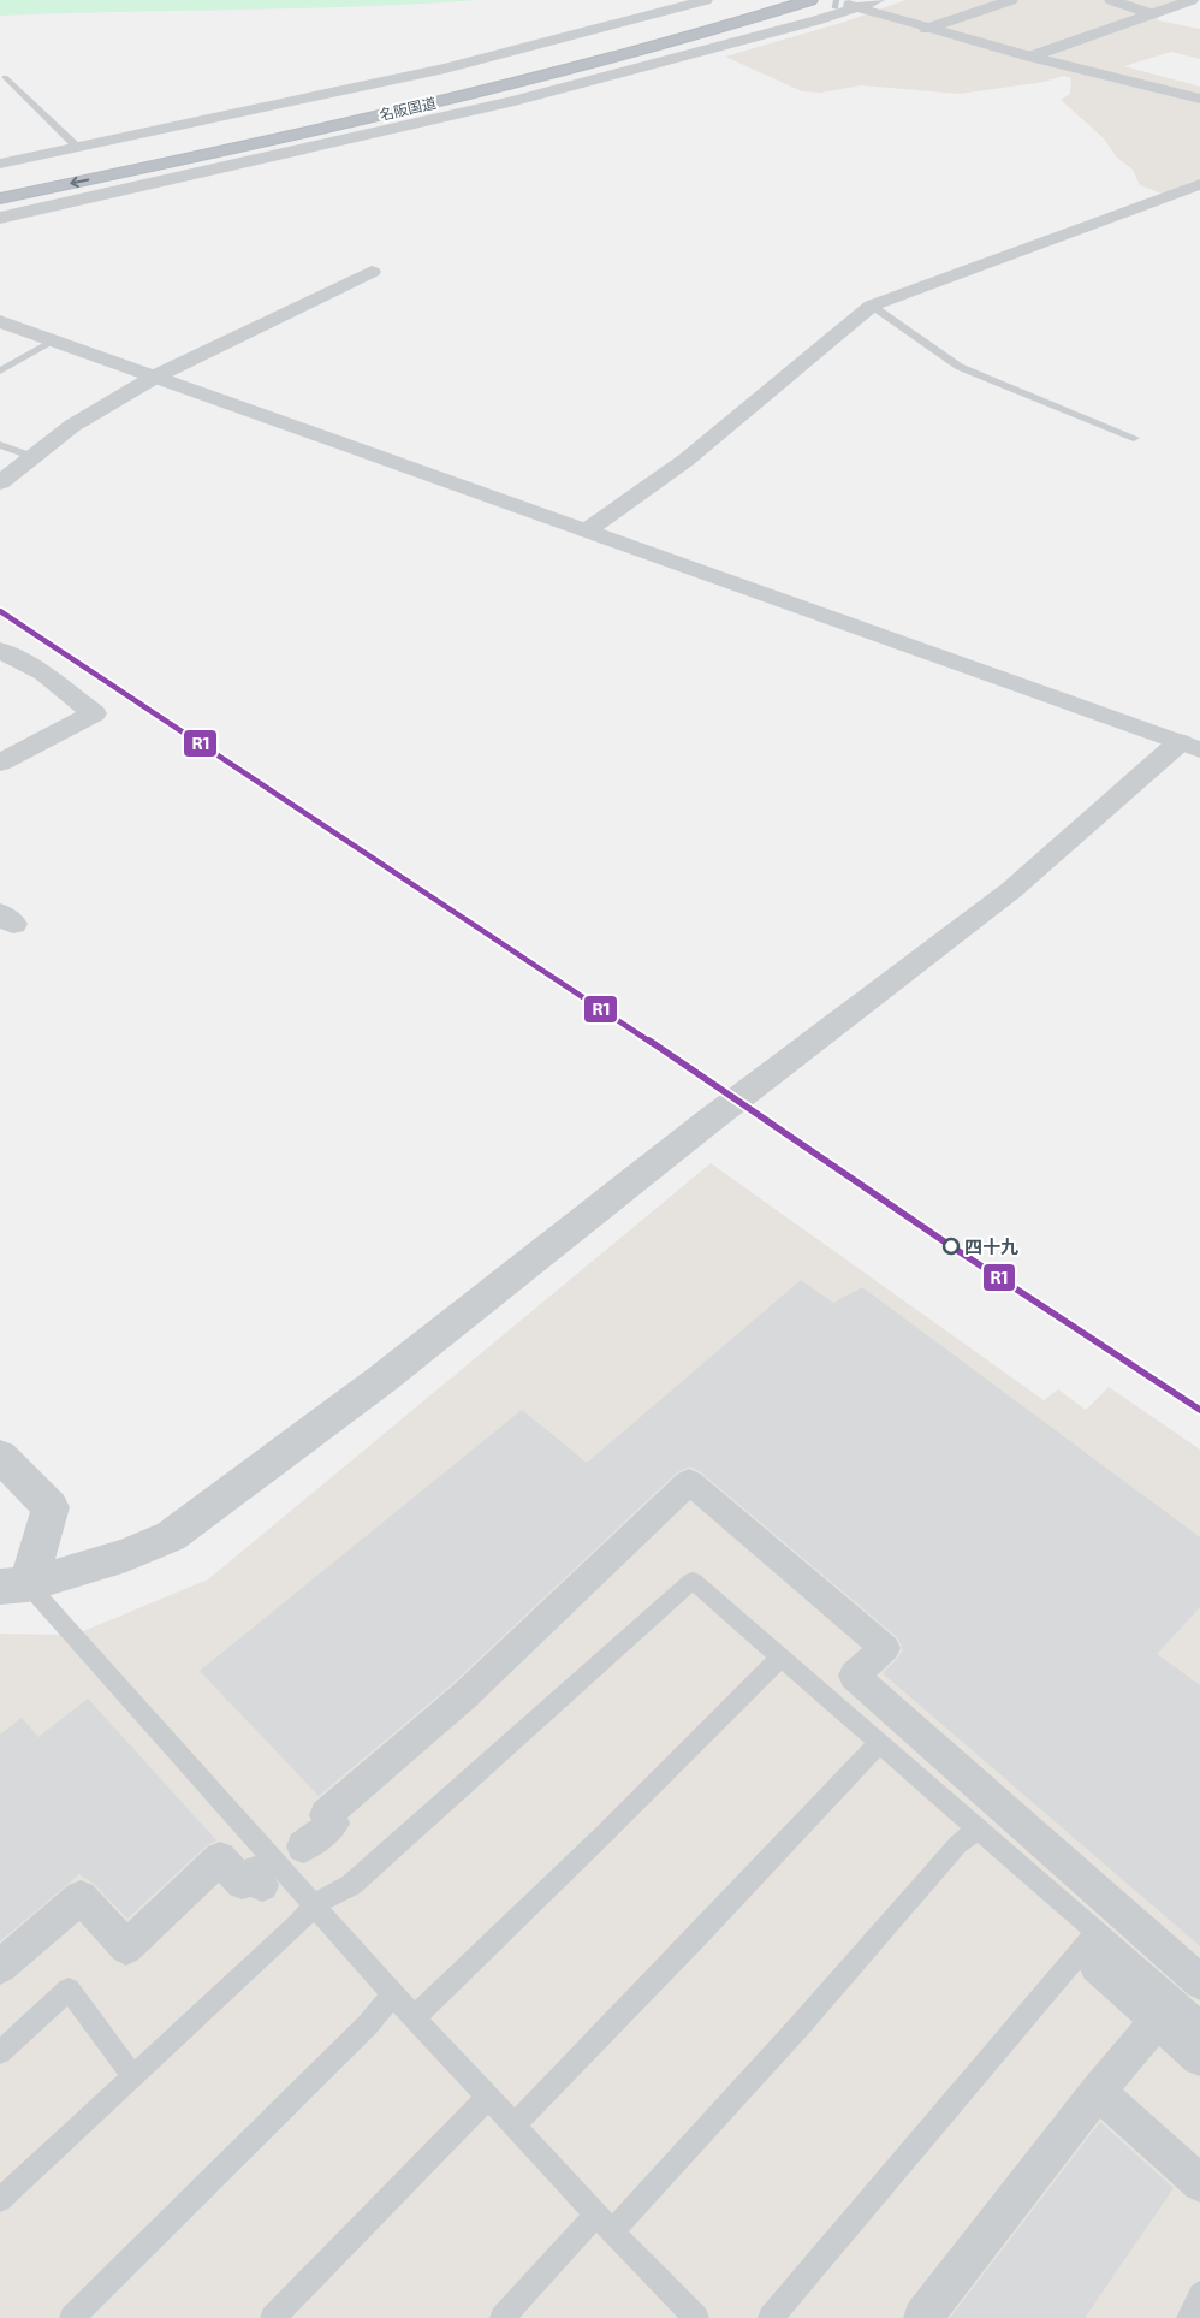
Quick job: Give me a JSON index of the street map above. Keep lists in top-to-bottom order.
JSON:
{
  "streets": {
    "highway": ["名阪国道"]
  },
  "places": ["四十九"],
  "lines": ["transit line R1"]
}
